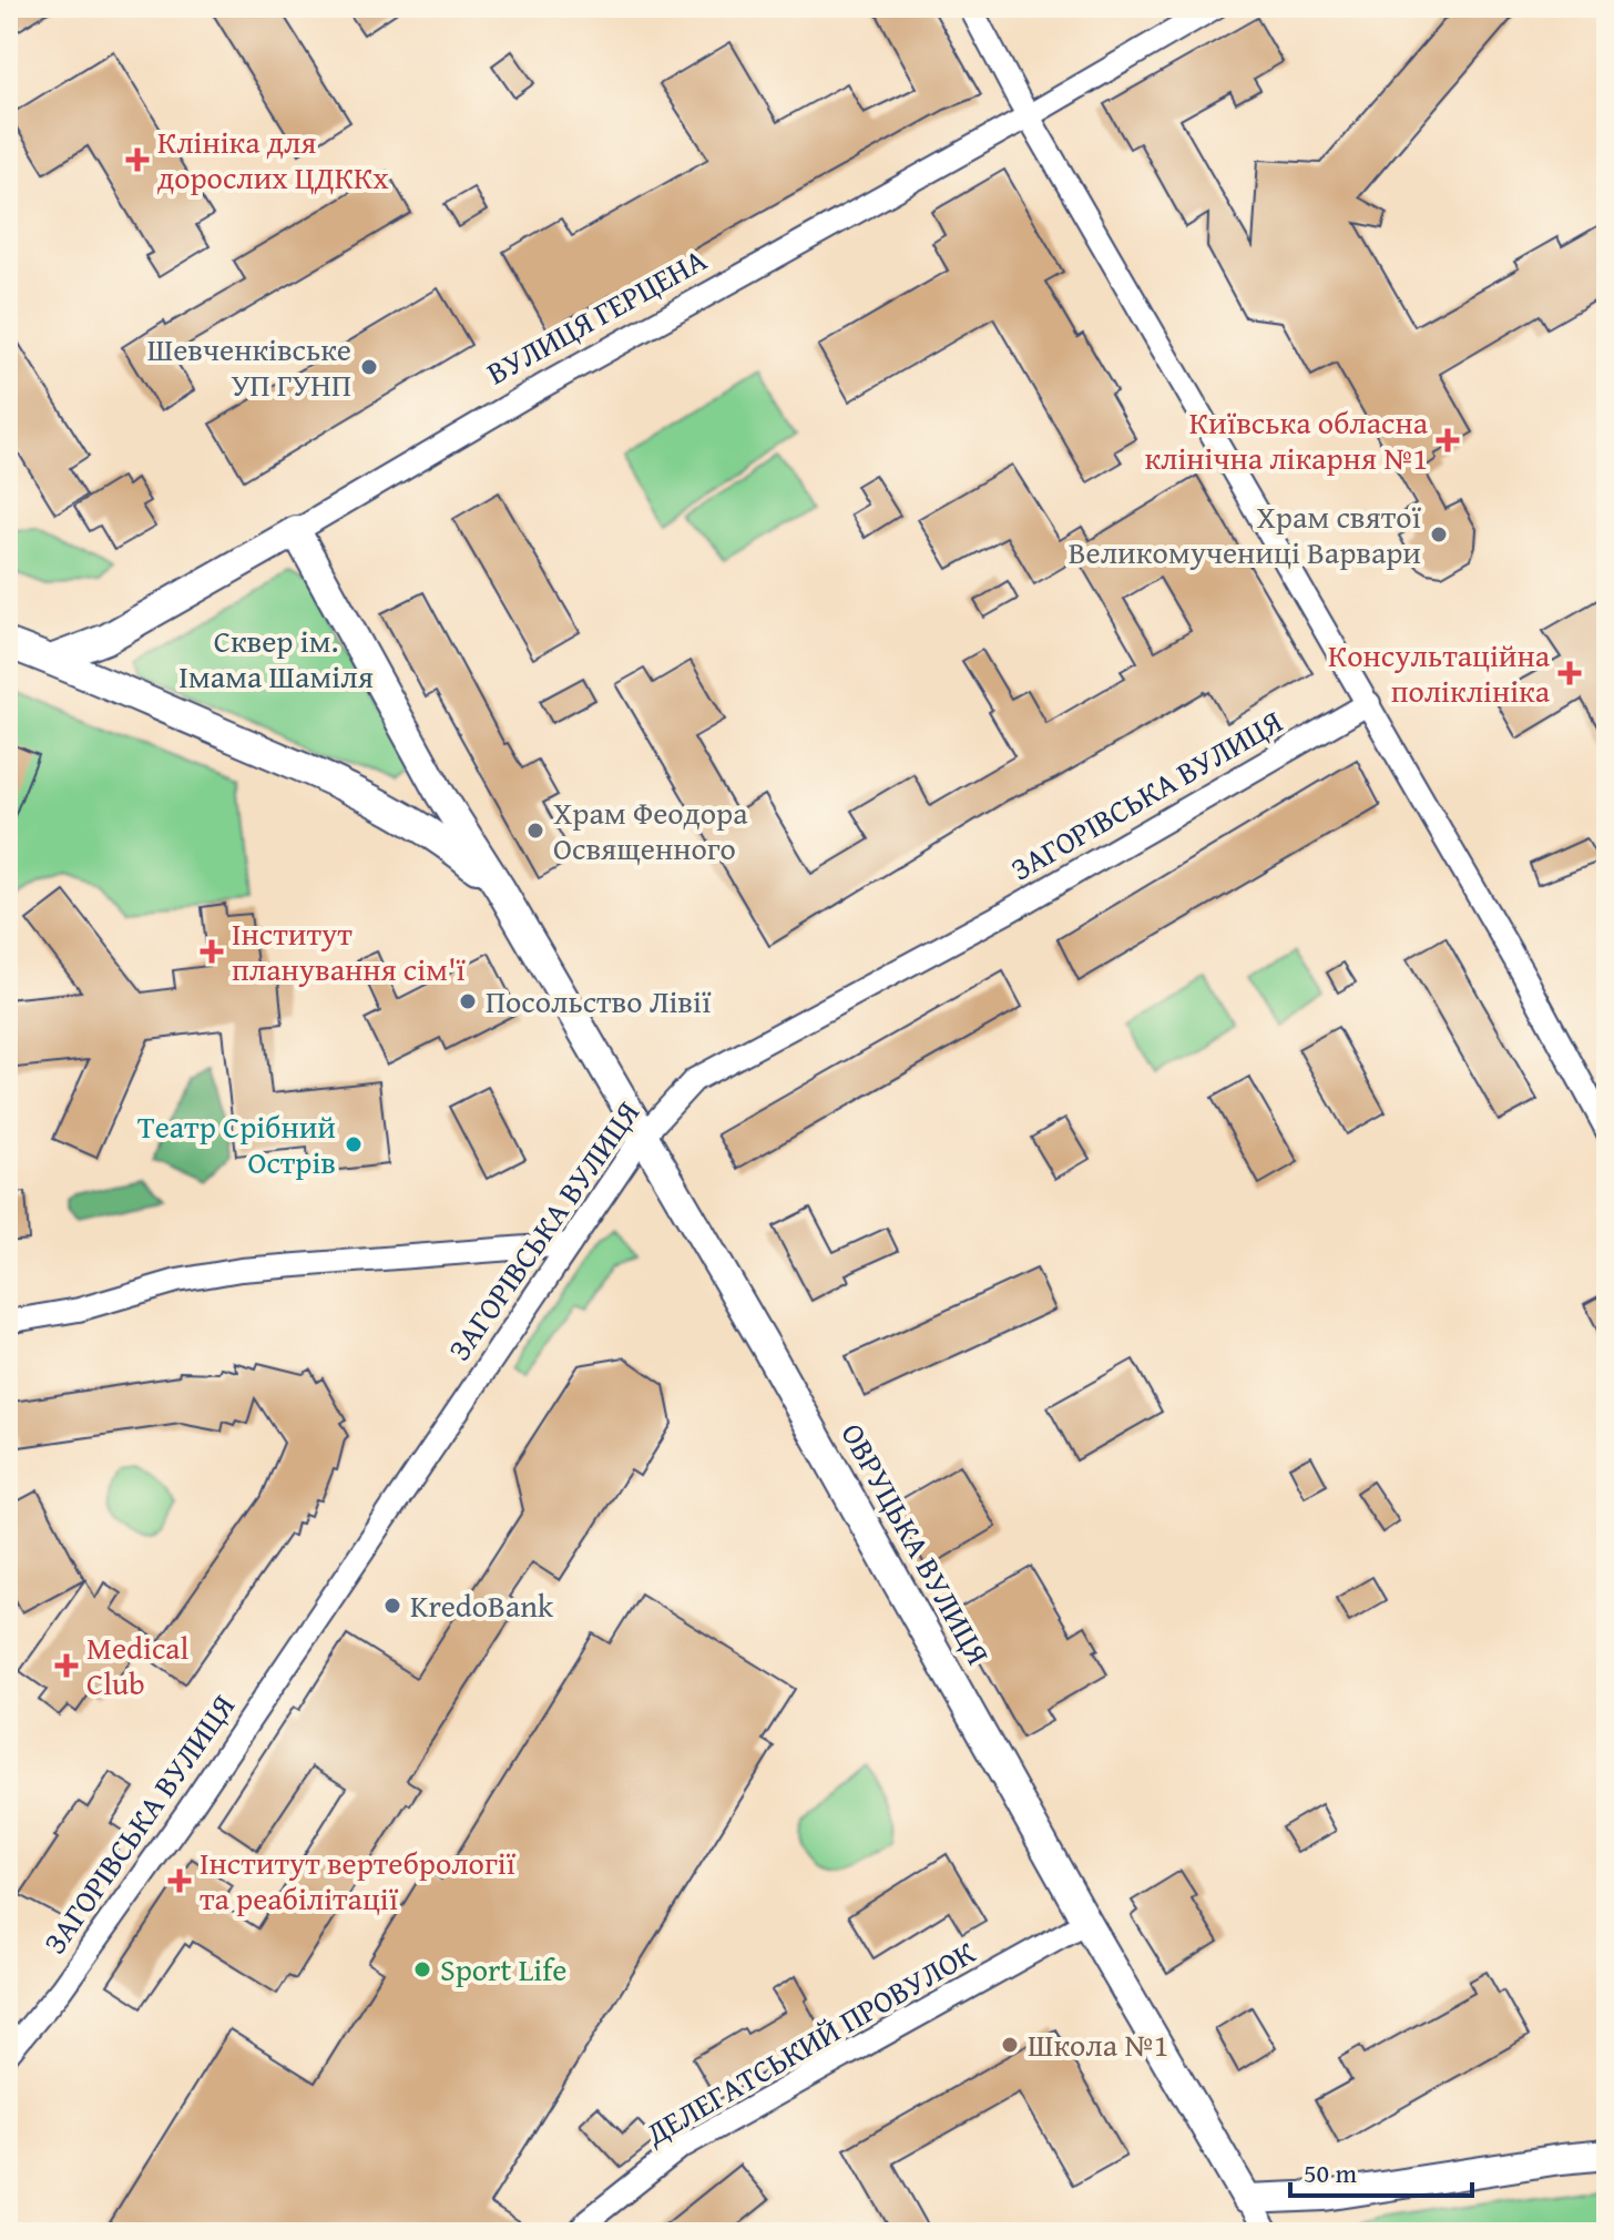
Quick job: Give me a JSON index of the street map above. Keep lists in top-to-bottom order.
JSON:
{
  "streets": {
    "street": [
      "ВУЛИЦЯ ГЕРЦЕНА",
      "ЗАГОРІВСЬКА ВУЛИЦЯ",
      "ОВРУЦЬКА ВУЛИЦЯ",
      "ДЕЛЕГАТСЬКИЙ ПРОВУЛОК"
    ]
  },
  "crossings": [
    ["ВУЛИЦЯ ГЕРЦЕНА", "ОВРУЦЬКА ВУЛИЦЯ"],
    ["ЗАГОРІВСЬКА ВУЛИЦЯ", "ОВРУЦЬКА ВУЛИЦЯ"],
    ["ОВРУЦЬКА ВУЛИЦЯ", "ДЕЛЕГАТСЬКИЙ ПРОВУЛОК"]
  ],
  "parks": ["Сквер ім. Імама Шаміля"],
  "places": {
    "health": [
      "Клініка для дорослих ЦДККх",
      "Київська обласна клінічна лікарня №1",
      "Консультаційна поліклініка",
      "Інститут планування сім'ї",
      "Medical Club",
      "Інститут вертебрології та реабілітації"
    ],
    "other": [
      "Шевченківське УП ГУНП",
      "Храм святої Великомучениці Варвари",
      "Храм Феодора Освященного",
      "Посольство Лівії",
      "Театр Срібний Острів",
      "KredoBank",
      "Sport Life",
      "Школа №1"
    ]
  },
  "scale_bar": "50 m"
}
